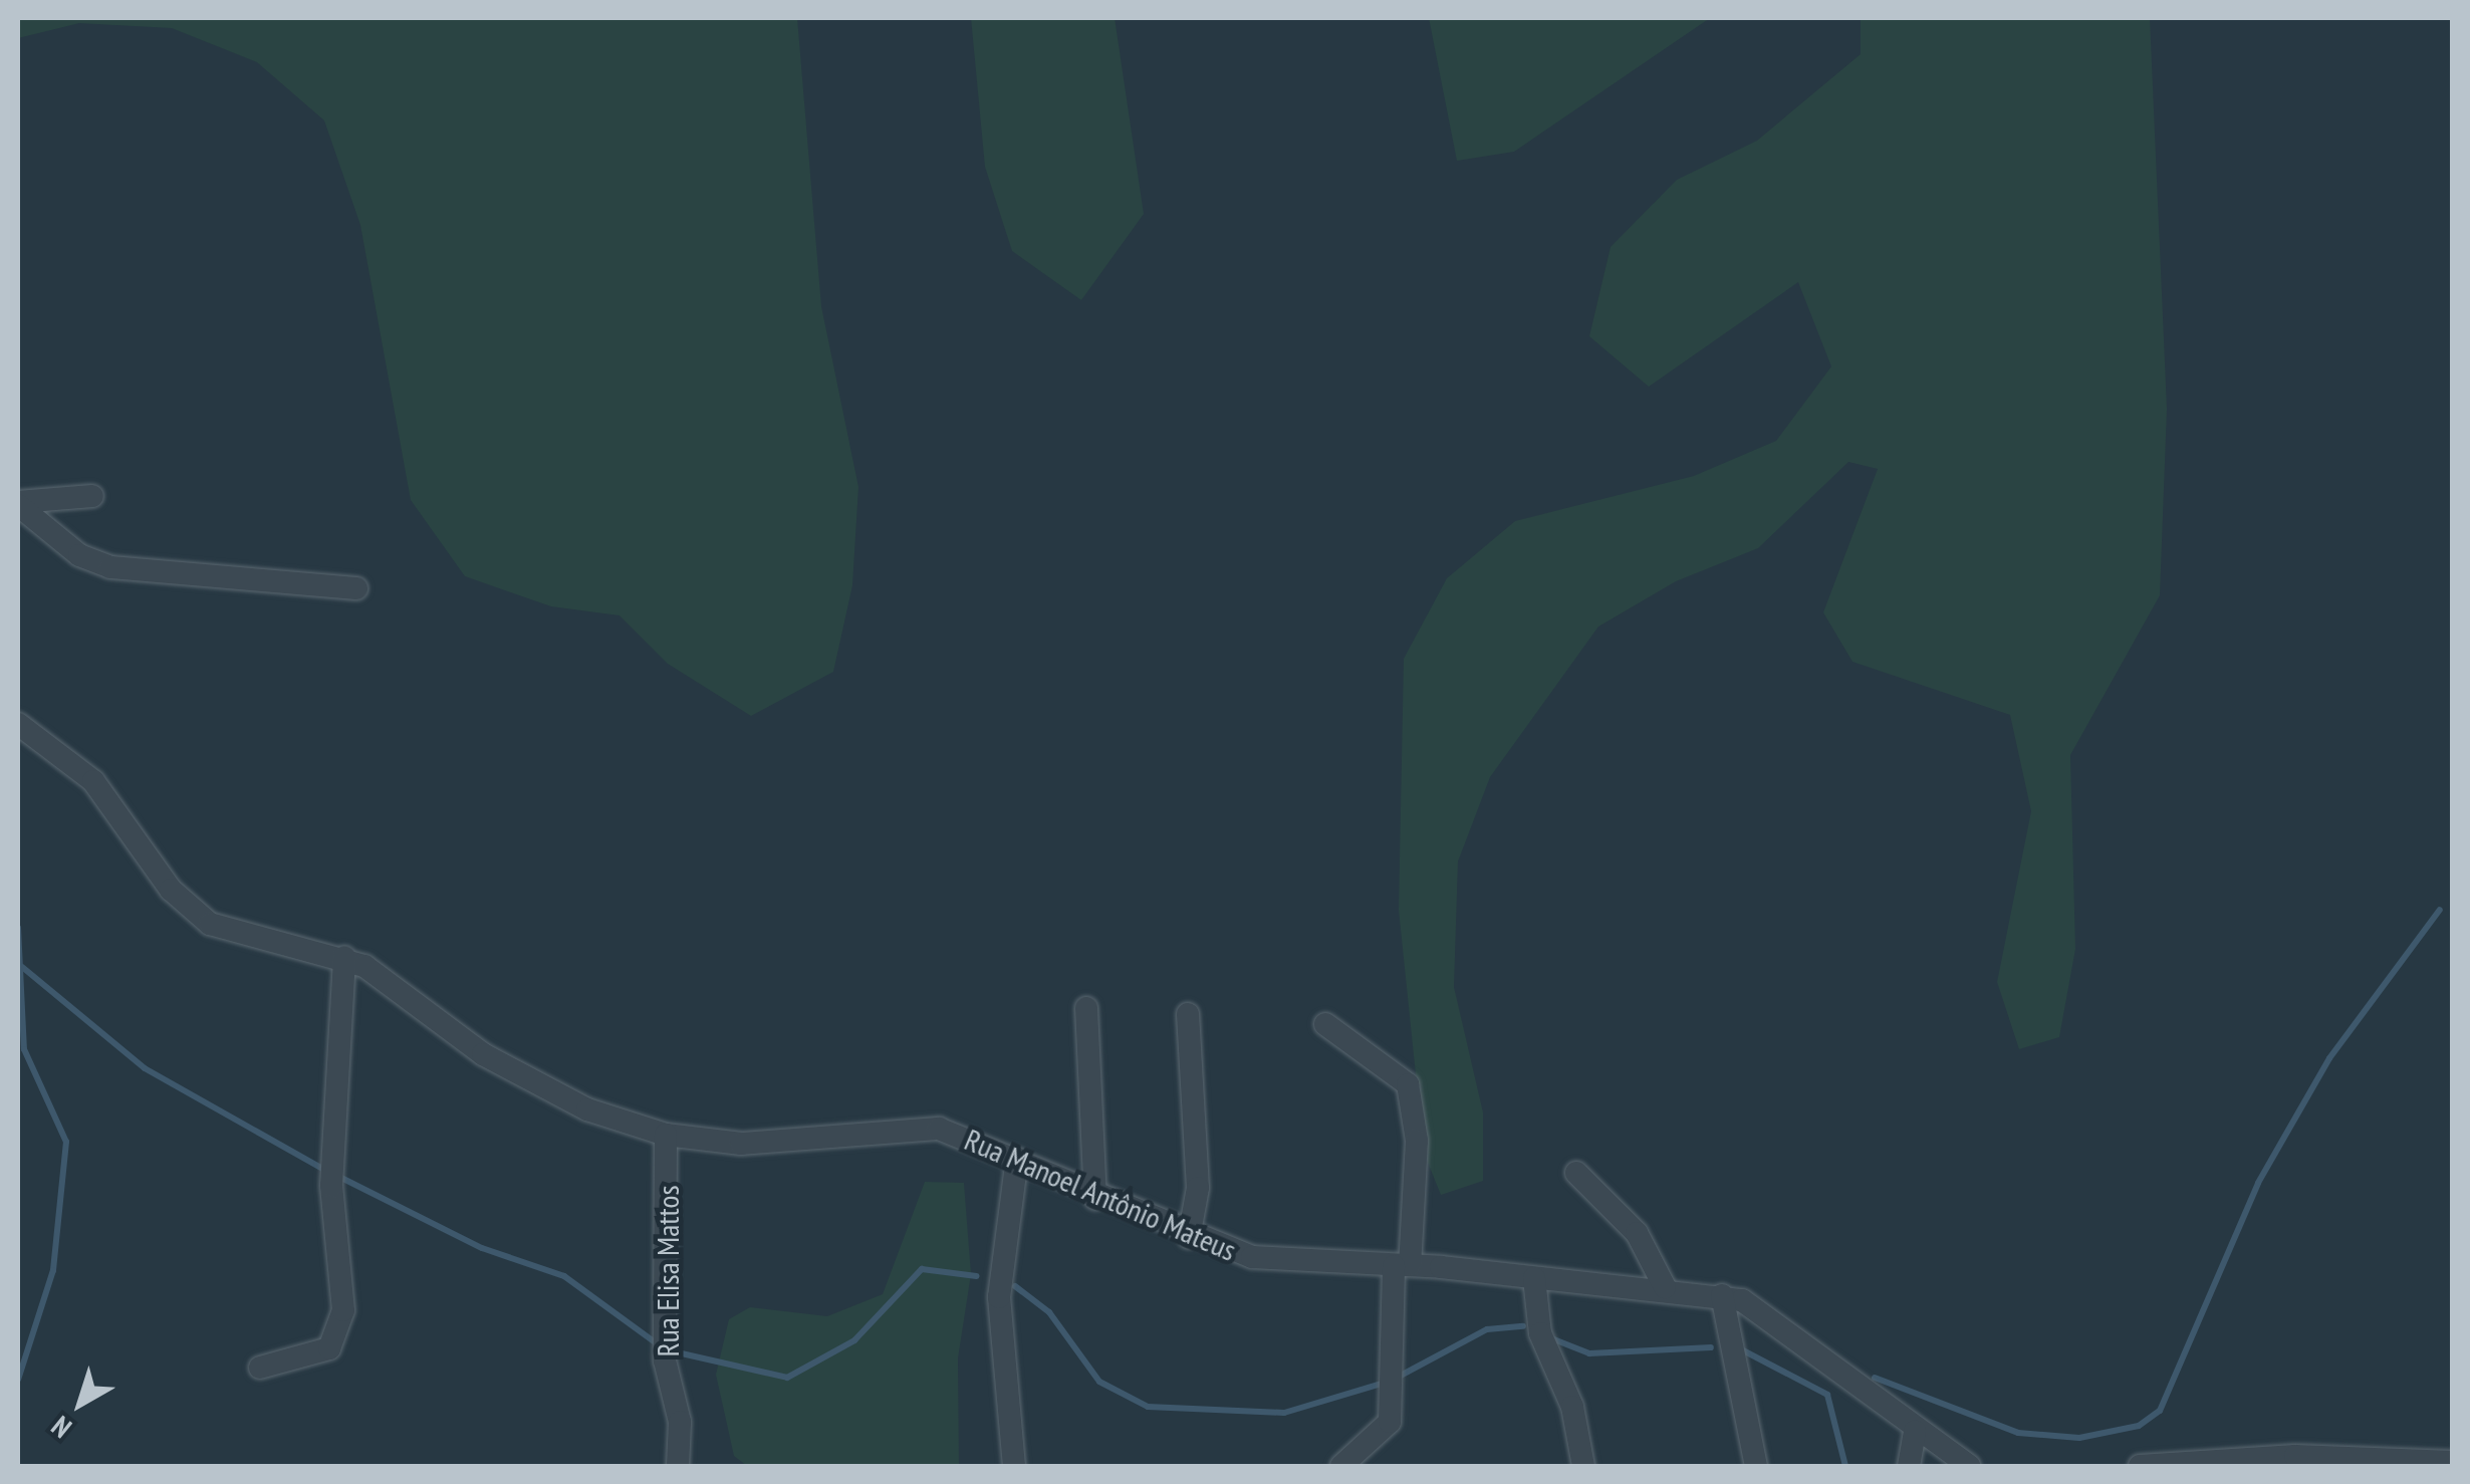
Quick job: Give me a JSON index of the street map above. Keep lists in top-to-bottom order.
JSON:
{
  "streets": {
    "street": ["Rua Manoel Antônio Mateus", "Rua Elisa Mattos"]
  },
  "crossings": [
    ["Rua Manoel Antônio Mateus", "Rua Elisa Mattos"]
  ],
  "north": "bottom left"
}
